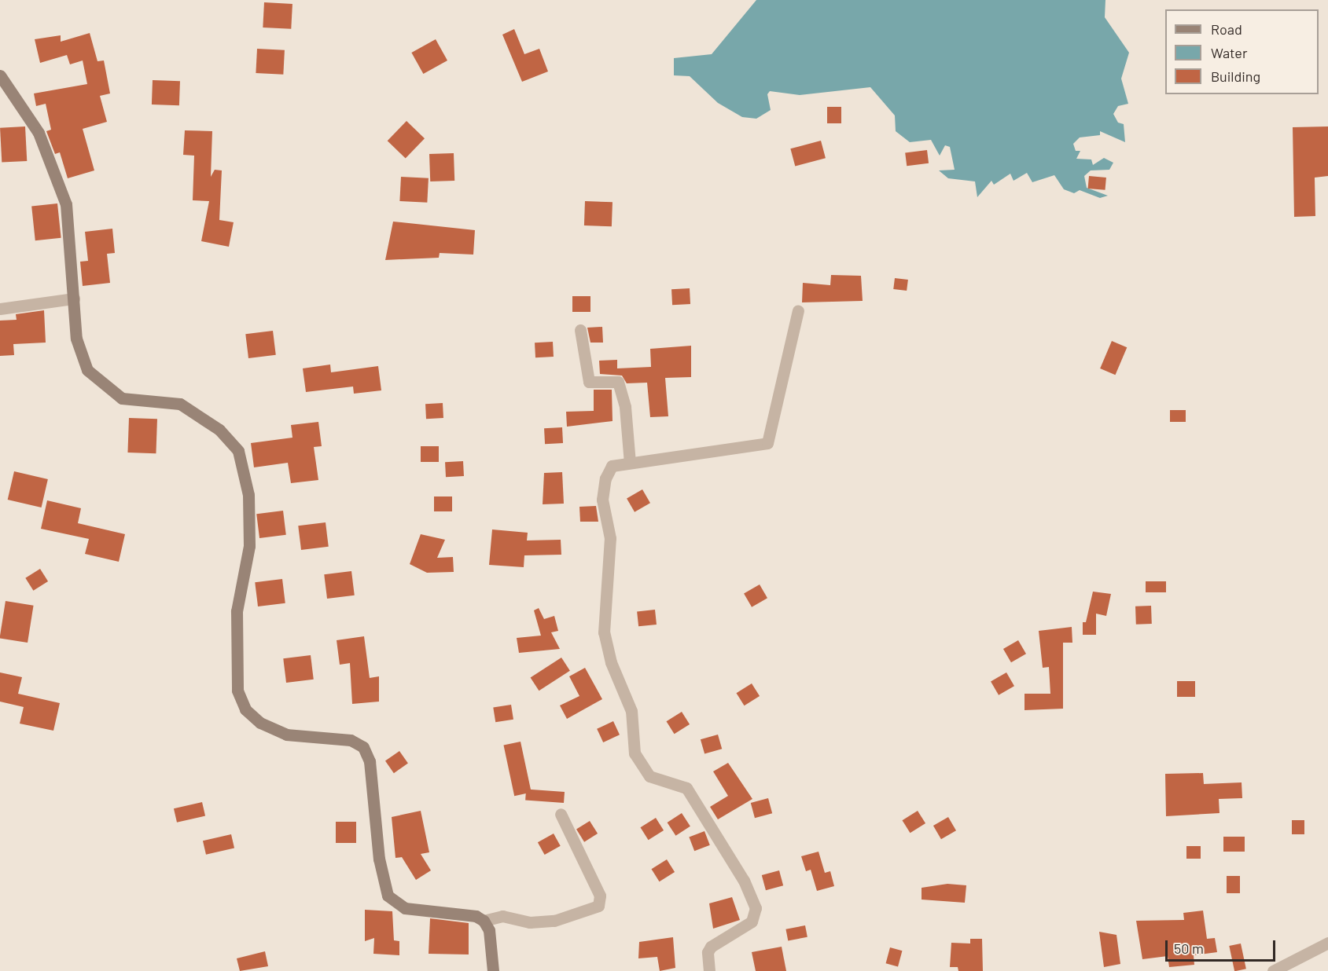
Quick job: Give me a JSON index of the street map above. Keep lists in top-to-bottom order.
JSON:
{
  "legend": ["Road", "Water", "Building"],
  "scale_bar": "50 m"
}
